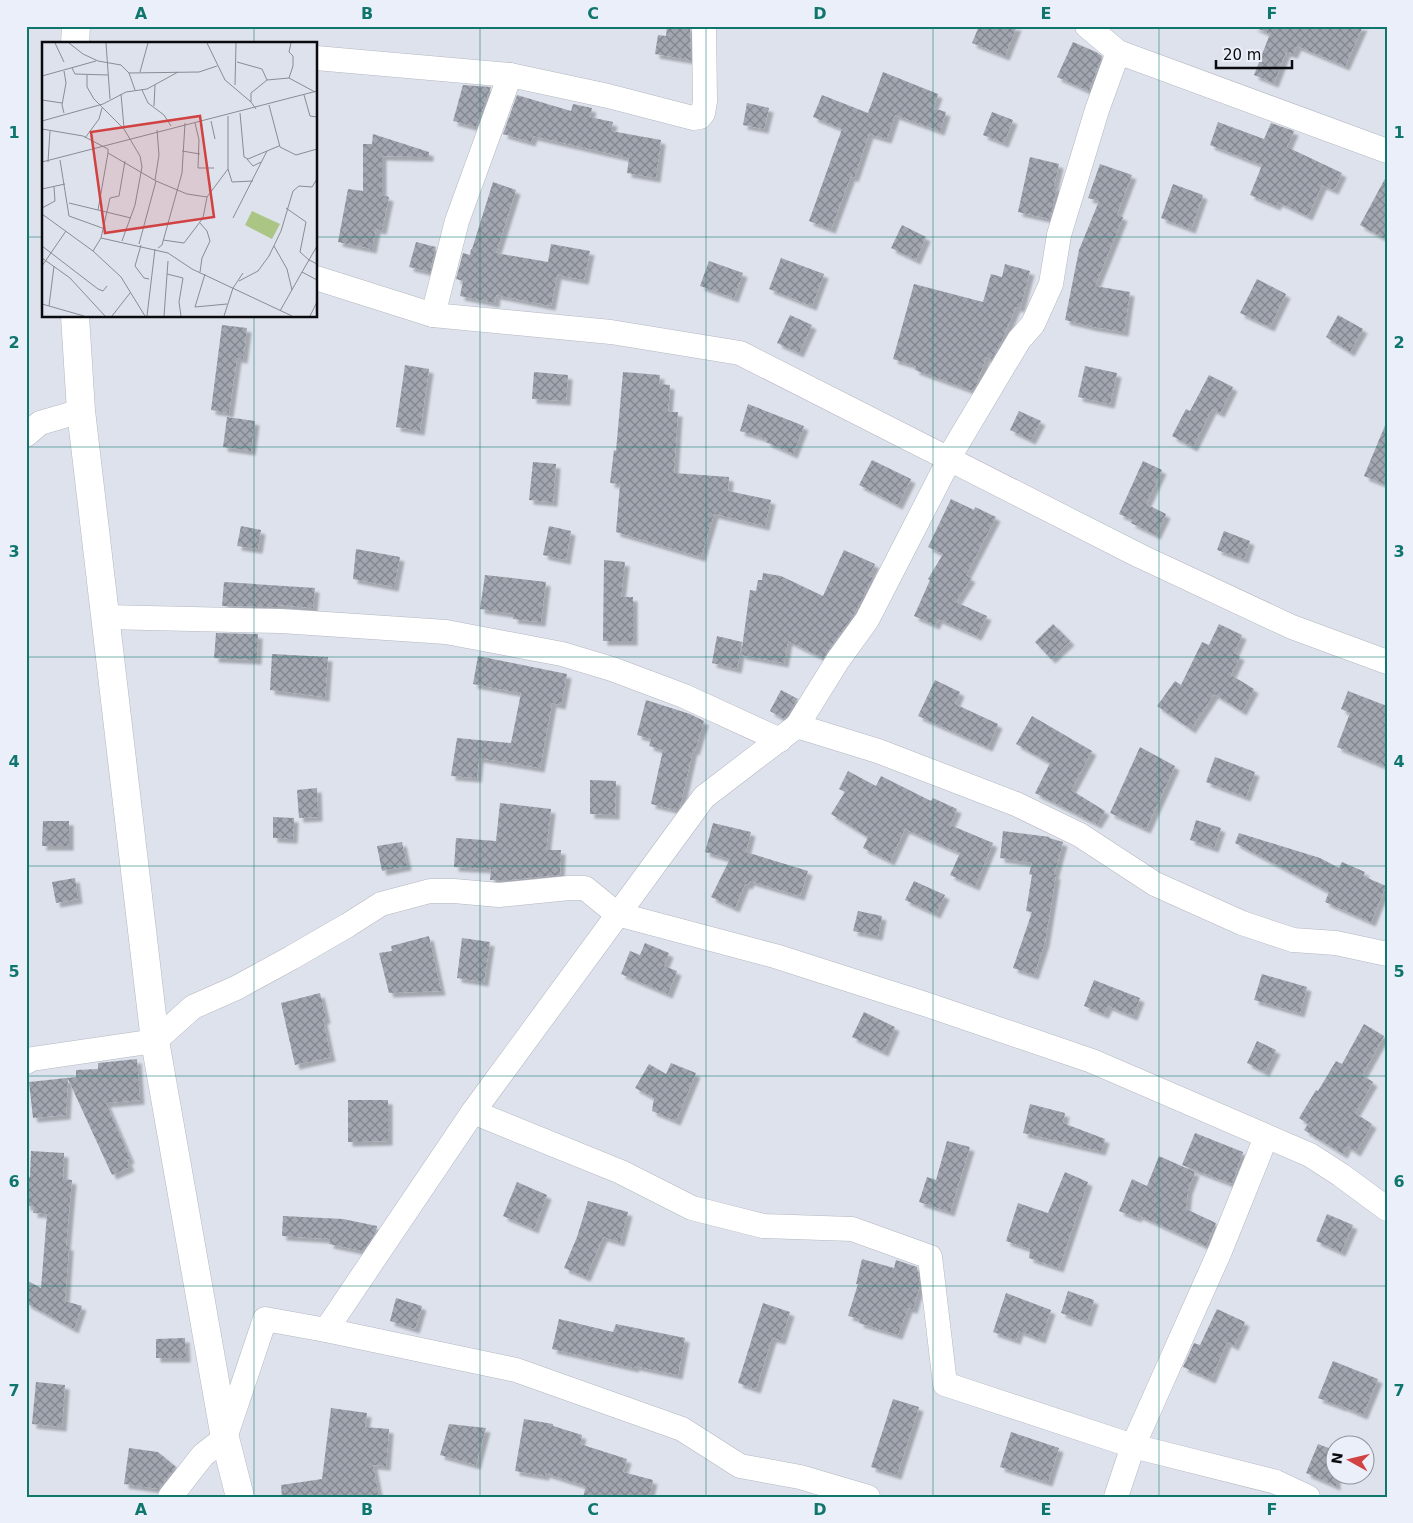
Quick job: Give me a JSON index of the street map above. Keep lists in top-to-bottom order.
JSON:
{
  "scale_bar": "20 m",
  "north": "left",
  "grid": {
    "columns": [
      "A",
      "B",
      "C",
      "D",
      "E",
      "F"
    ],
    "rows": [
      "1",
      "2",
      "3",
      "4",
      "5",
      "6",
      "7"
    ]
  }
}
